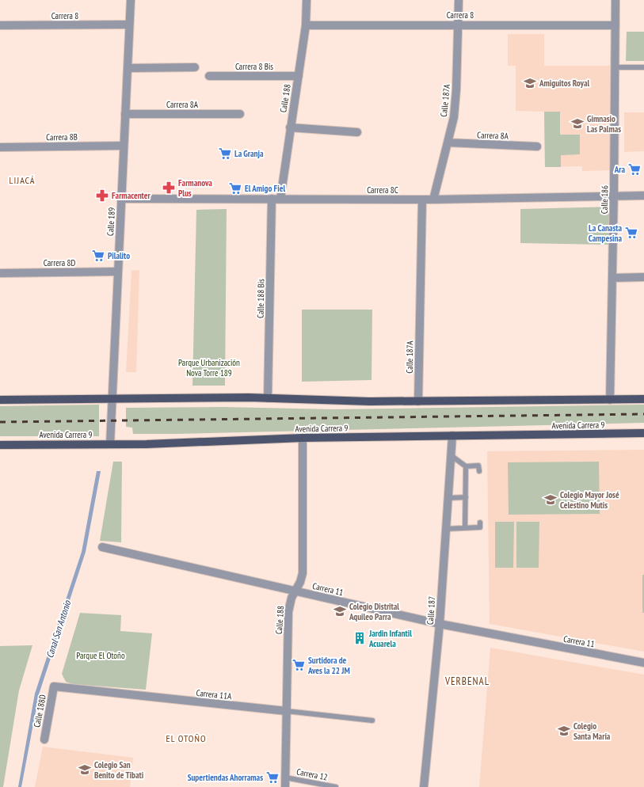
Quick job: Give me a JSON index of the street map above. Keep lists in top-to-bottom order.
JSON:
{
  "streets": {
    "main road": ["Avenida Carrera 9"],
    "street": [
      "Carrera 8",
      "Carrera 8 Bis",
      "Calle 188",
      "Calle 187A",
      "Carrera 8A",
      "Carrera 8B",
      "Carrera 8C",
      "Calle 186",
      "Calle 189",
      "Carrera 8D",
      "Calle 188 Bis",
      "Carrera 11",
      "Calle 187",
      "Carrera 11A",
      "Calle 188D"
    ],
    "lane": ["Carrera 12"]
  },
  "crossings": [
    ["Carrera 8", "Calle 188"],
    ["Carrera 8", "Calle 187A"],
    ["Carrera 8", "Calle 186"],
    ["Carrera 8", "Calle 189"],
    ["Carrera 8 Bis", "Calle 188"],
    ["Calle 188", "Carrera 8C"],
    ["Calle 188", "Avenida Carrera 9"],
    ["Calle 188", "Carrera 11"],
    ["Calle 188", "Carrera 11A"],
    ["Calle 188", "Carrera 12"],
    ["Calle 187A", "Carrera 8A"],
    ["Calle 187A", "Carrera 8C"],
    ["Carrera 8A", "Calle 189"],
    ["Carrera 8B", "Calle 189"],
    ["Carrera 8C", "Calle 186"],
    ["Carrera 8C", "Calle 189"],
    ["Carrera 8C", "Calle 188 Bis"],
    ["Calle 189", "Carrera 8D"],
    ["Calle 189", "Avenida Carrera 9"],
    ["Avenida Carrera 9", "Calle 187"],
    ["Carrera 11", "Calle 187"],
    ["Carrera 11A", "Calle 188D"]
  ],
  "districts": ["LIJACÁ", "VERBENAL", "EL OTOÑO"],
  "water": ["Canal San Antonio"],
  "parks": ["Parque Urbanización Nova Torre 189", "Parque El Otoño"],
  "places": {
    "school or university": [
      "Amiguitos Royal",
      "Gimnasio Las Palmas",
      "Colegio Mayor José Celestino Mutis",
      "Colegio Distrital Aquileo Parra",
      "Colegio Santa María",
      "Colegio San Benito de Tibati"
    ],
    "supermarket": [
      "La Granja",
      "Ara",
      "El Amigo Fiel",
      "La Canasta Campesina",
      "Pilalito",
      "Surtidora de Aves la 22 JM",
      "Supertiendas Ahorramas"
    ],
    "pharmacy": ["Farmanova Plus", "Farmacenter"],
    "building": ["Jardin Infantil Acuarela"]
  }
}
